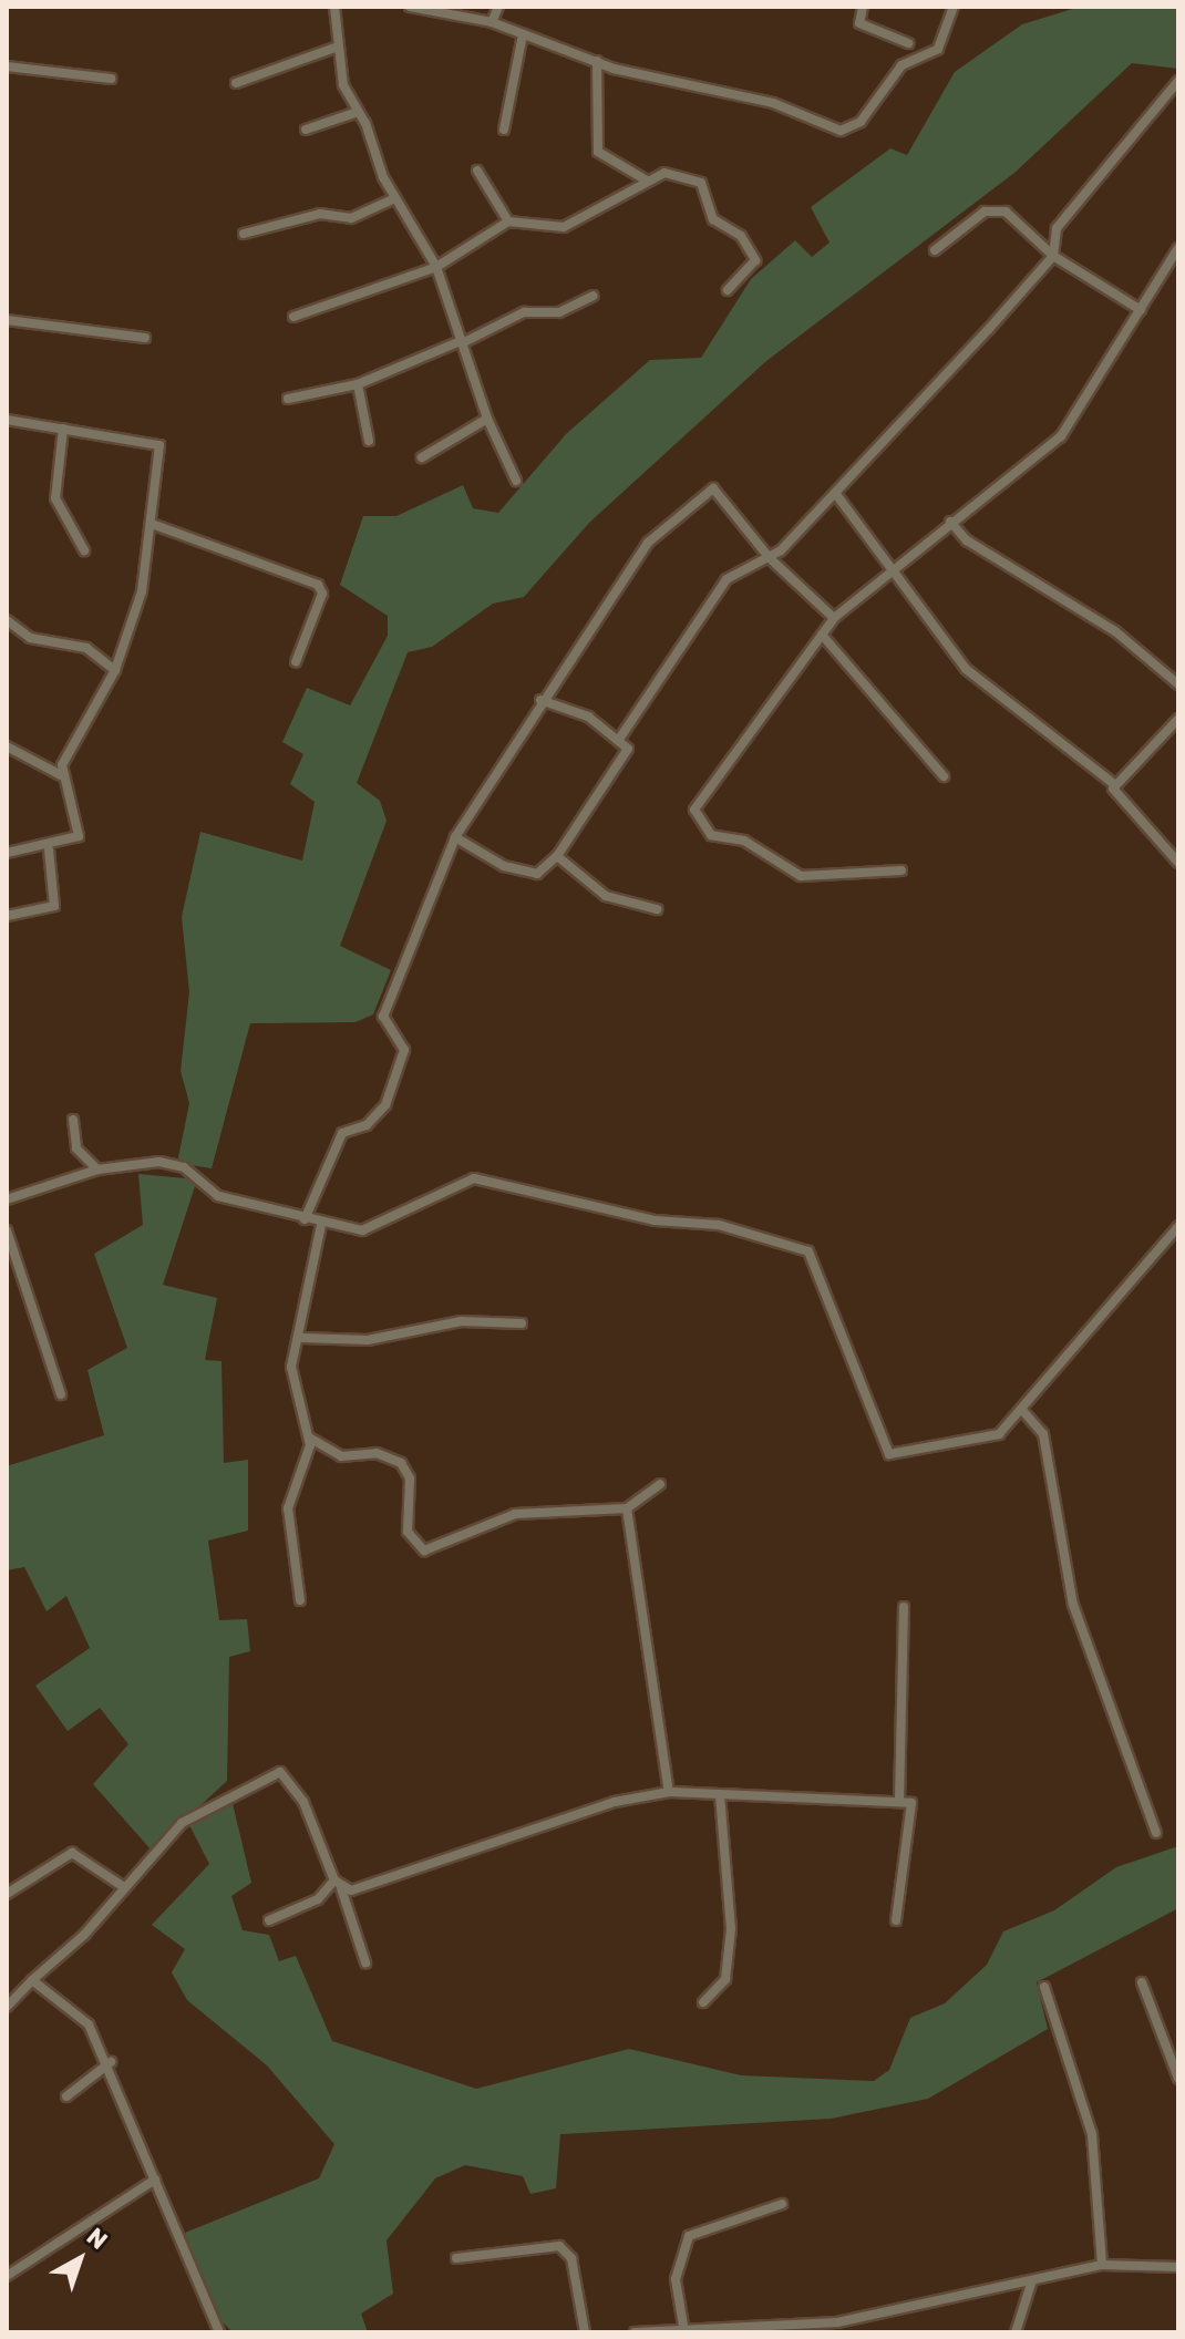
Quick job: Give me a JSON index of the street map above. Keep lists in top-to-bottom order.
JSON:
{
  "north": "top right"
}
